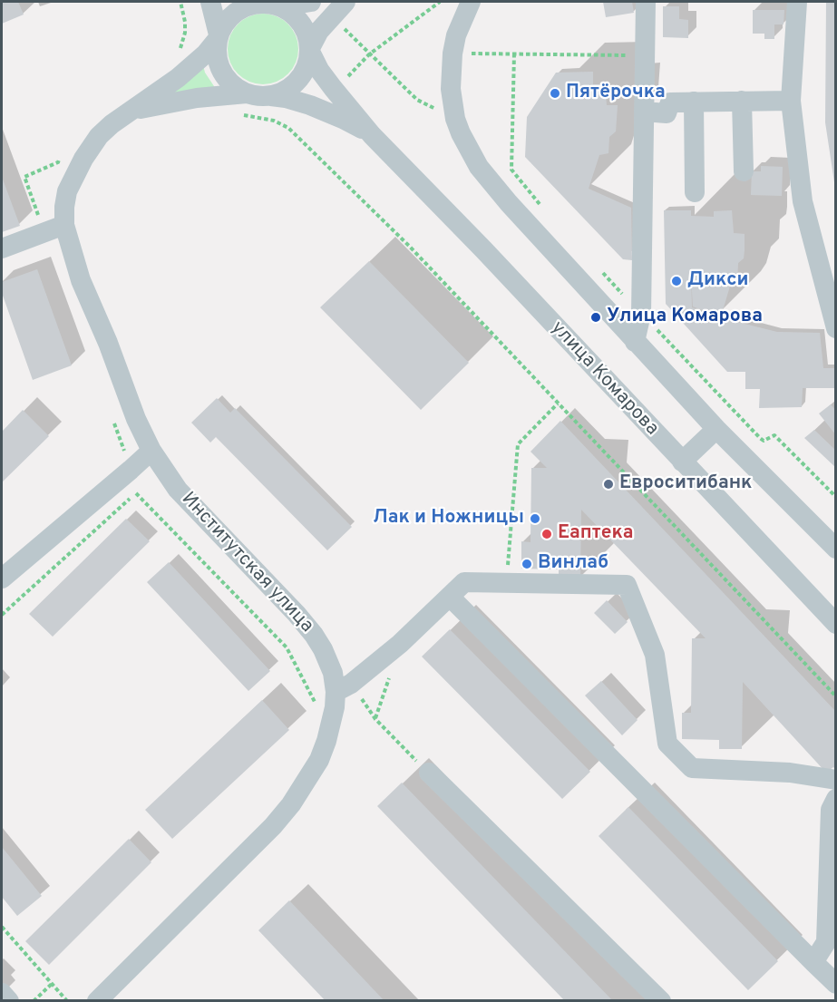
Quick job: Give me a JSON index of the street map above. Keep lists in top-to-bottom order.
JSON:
{
  "streets": {
    "street": ["улица Комарова", "Институтская улица"]
  },
  "crossings": [
    ["улица Комарова", "Институтская улица"]
  ],
  "places": [
    "Пятёрочка",
    "Дикси",
    "Улица Комарова",
    "Евроситибанк",
    "Лак и Ножницы",
    "Еаптека",
    "Винлаб"
  ]
}
